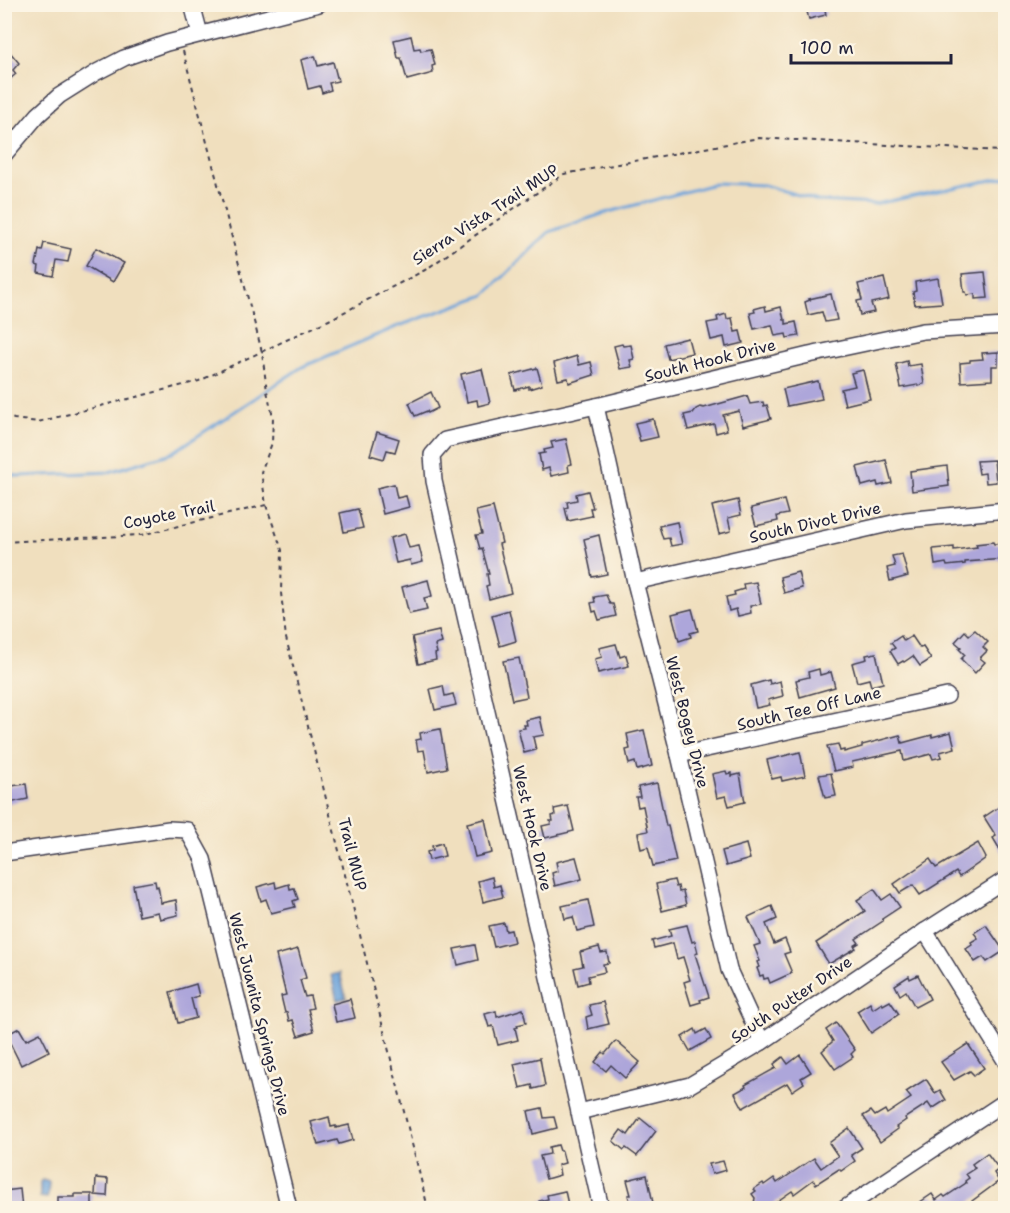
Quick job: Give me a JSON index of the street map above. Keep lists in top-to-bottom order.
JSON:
{
  "streets": {
    "street": [
      "South Hook Drive",
      "South Divot Drive",
      "South Tee Off Lane",
      "West Bogey Drive",
      "West Hook Drive",
      "South Putter Drive",
      "West Juanita Springs Drive"
    ],
    "path": ["Sierra Vista Trail MUP", "Coyote Trail", "Trail MUP"]
  },
  "crossings": [
    ["Sierra Vista Trail MUP", "Trail MUP"],
    ["South Hook Drive", "West Bogey Drive"],
    ["South Hook Drive", "West Hook Drive"],
    ["Coyote Trail", "Trail MUP"],
    ["South Divot Drive", "West Bogey Drive"],
    ["South Tee Off Lane", "West Bogey Drive"],
    ["West Bogey Drive", "South Putter Drive"],
    ["West Hook Drive", "South Putter Drive"]
  ],
  "scale_bar": "100 m"
}
